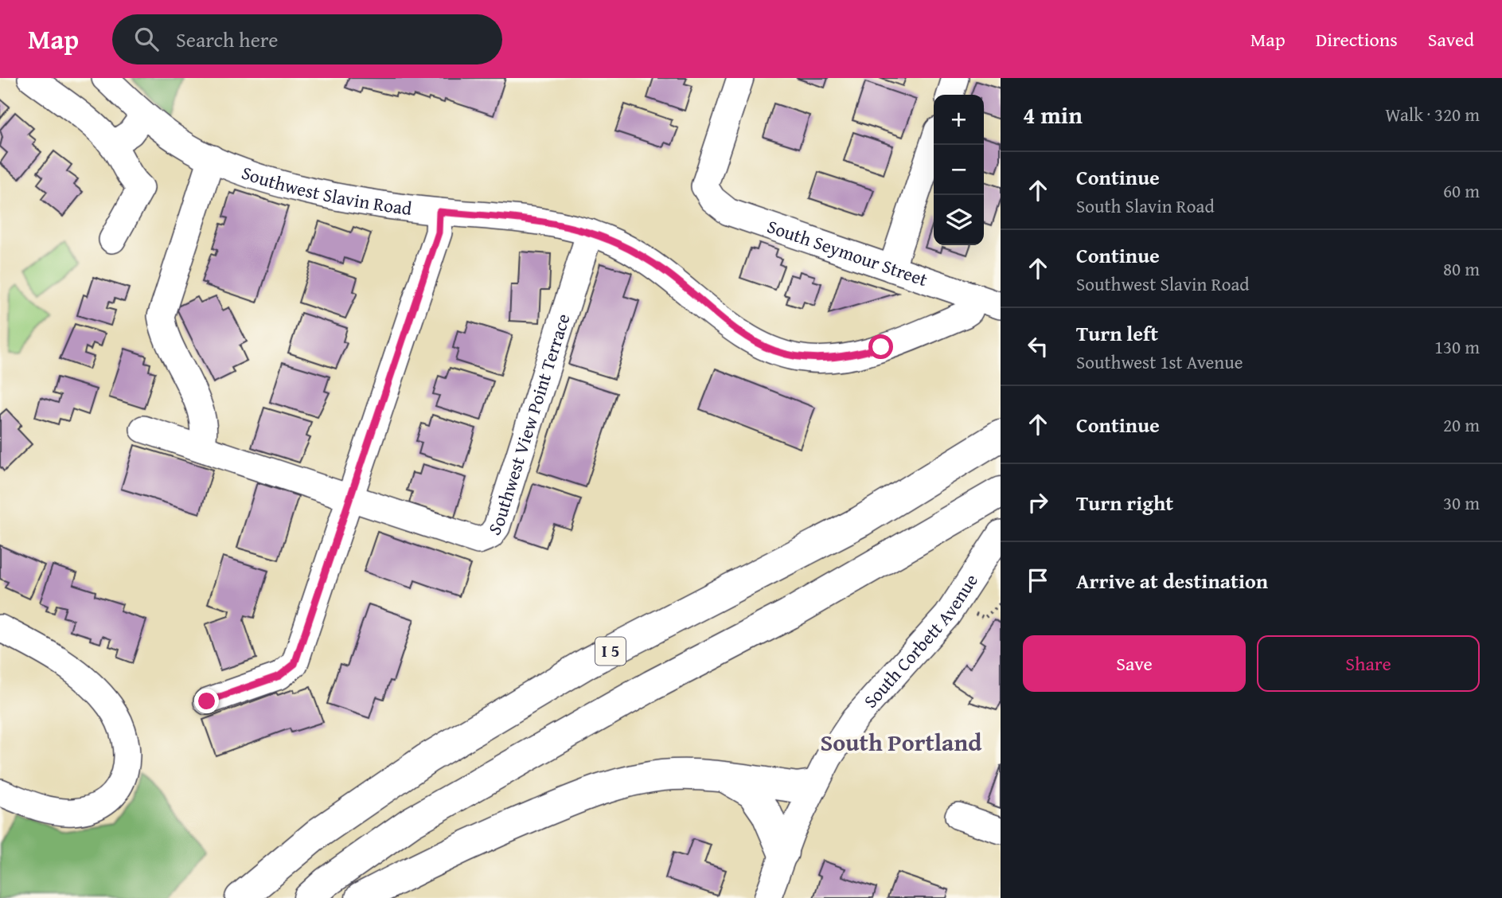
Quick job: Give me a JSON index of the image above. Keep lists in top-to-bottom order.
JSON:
{
  "streets": {
    "highway": ["I 5"],
    "street": [
      "Southwest Slavin Road",
      "South Seymour Street",
      "Southwest View Point Terrace",
      "South Corbett Avenue"
    ]
  },
  "crossings": [
    ["Southwest Slavin Road", "South Seymour Street"],
    ["Southwest Slavin Road", "Southwest View Point Terrace"]
  ],
  "districts": ["South Portland"],
  "page": {
    "header": "Map",
    "search": "Search here",
    "nav": ["Map", "Directions", "Saved"],
    "heading": ["4 min", "Walk · 320 m"],
    "map_buttons": ["+", "−"],
    "list": [
      ["Continue", "South Slavin Road", "60 m"],
      ["Continue", "Southwest Slavin Road", "80 m"],
      ["Turn left", "Southwest 1st Avenue", "130 m"],
      ["Continue", "20 m"],
      ["Turn right", "30 m"],
      "Arrive at destination"
    ],
    "buttons": ["Save", "Share"]
  }
}
